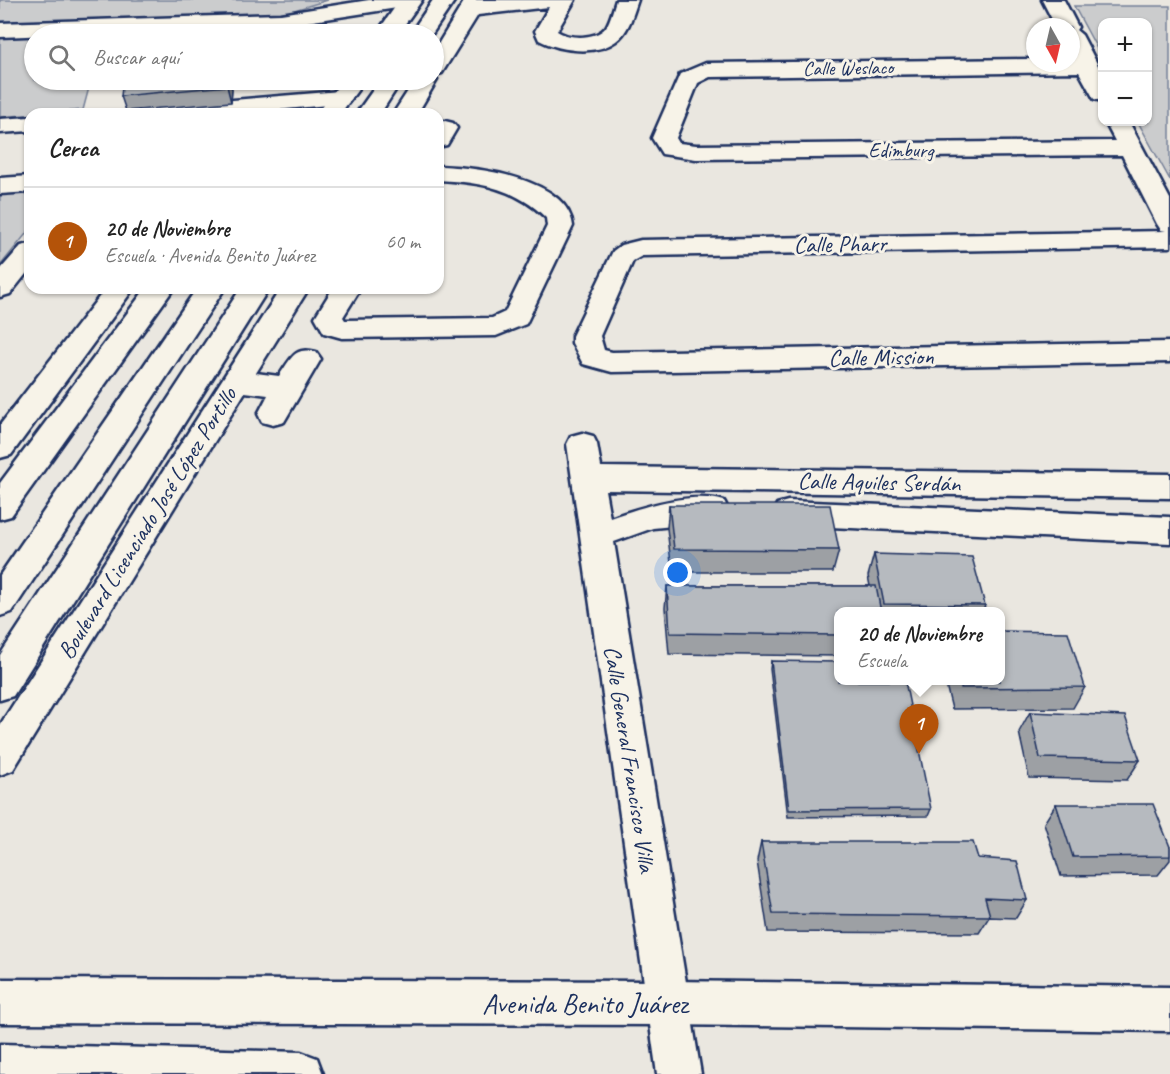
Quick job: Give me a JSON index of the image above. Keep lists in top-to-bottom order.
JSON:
{
  "streets": {
    "main road": [
      "Calle Weslaco",
      "Edimburg",
      "Calle Pharr",
      "Calle Mission",
      "Calle Aquiles Serdán",
      "Boulevard Licenciado José López Portillo",
      "Calle General Francisco Villa",
      "Avenida Benito Juárez"
    ]
  },
  "crossings": [
    ["Calle Weslaco", "Edimburg"],
    ["Calle Pharr", "Calle Mission"],
    ["Calle Aquiles Serdán", "Calle General Francisco Villa"],
    ["Calle General Francisco Villa", "Avenida Benito Juárez"]
  ],
  "north": "bottom",
  "page": {
    "map_buttons": ["+", "−"],
    "search": "Buscar aquí",
    "heading": "Cerca",
    "list": [
      {
        "mark": "1",
        "name": "20 de Noviembre",
        "note": "Escuela · Avenida Benito Juárez",
        "value": "60 m"
      }
    ],
    "popup": ["20 de Noviembre", "Escuela"],
    "pins": "1"
  }
}
